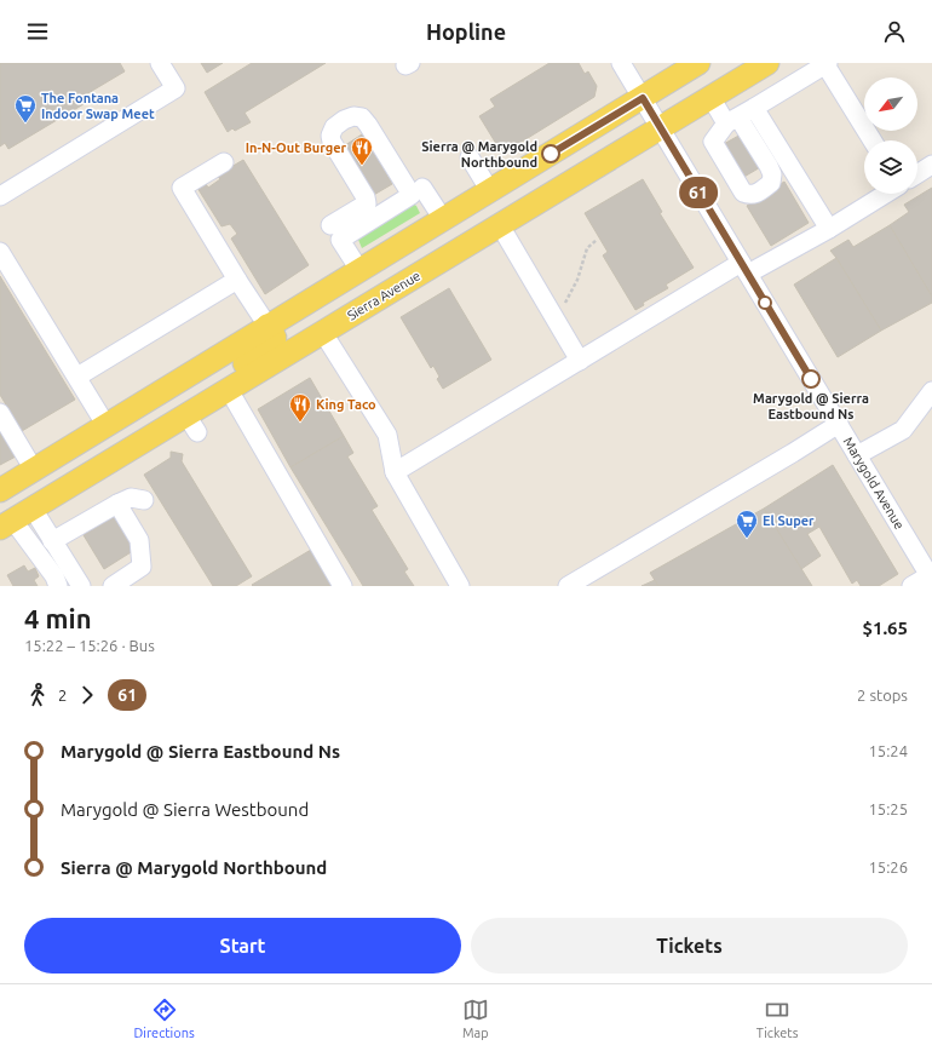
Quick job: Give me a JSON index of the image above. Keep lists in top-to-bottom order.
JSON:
{
  "streets": {
    "main road": ["Sierra Avenue"],
    "street": ["Marygold Avenue"]
  },
  "crossings": [
    ["Sierra Avenue", "Marygold Avenue"]
  ],
  "places": {
    "supermarket": ["The Fontana Indoor Swap Meet", "El Super"],
    "other": ["Sierra @ Marygold Northbound", "Marygold @ Sierra Eastbound Ns"],
    "restaurant": ["In-N-Out Burger", "King Taco"]
  },
  "lines": ["bus line 61"],
  "north": "bottom left",
  "page": {
    "header": "Hopline",
    "on_map": "61",
    "heading": ["4 min", "15:22 – 15:26 · Bus", "$1.65"],
    "legs": ["2", "61", "2 stops"],
    "list": [
      {
        "name": "Marygold @ Sierra Eastbound Ns",
        "value": "15:24"
      },
      {
        "name": "Marygold @ Sierra Westbound",
        "value": "15:25"
      },
      {
        "name": "Sierra @ Marygold Northbound",
        "value": "15:26"
      }
    ],
    "buttons": ["Start", "Tickets"],
    "tabs": ["Directions", "Map", "Tickets"]
  }
}
